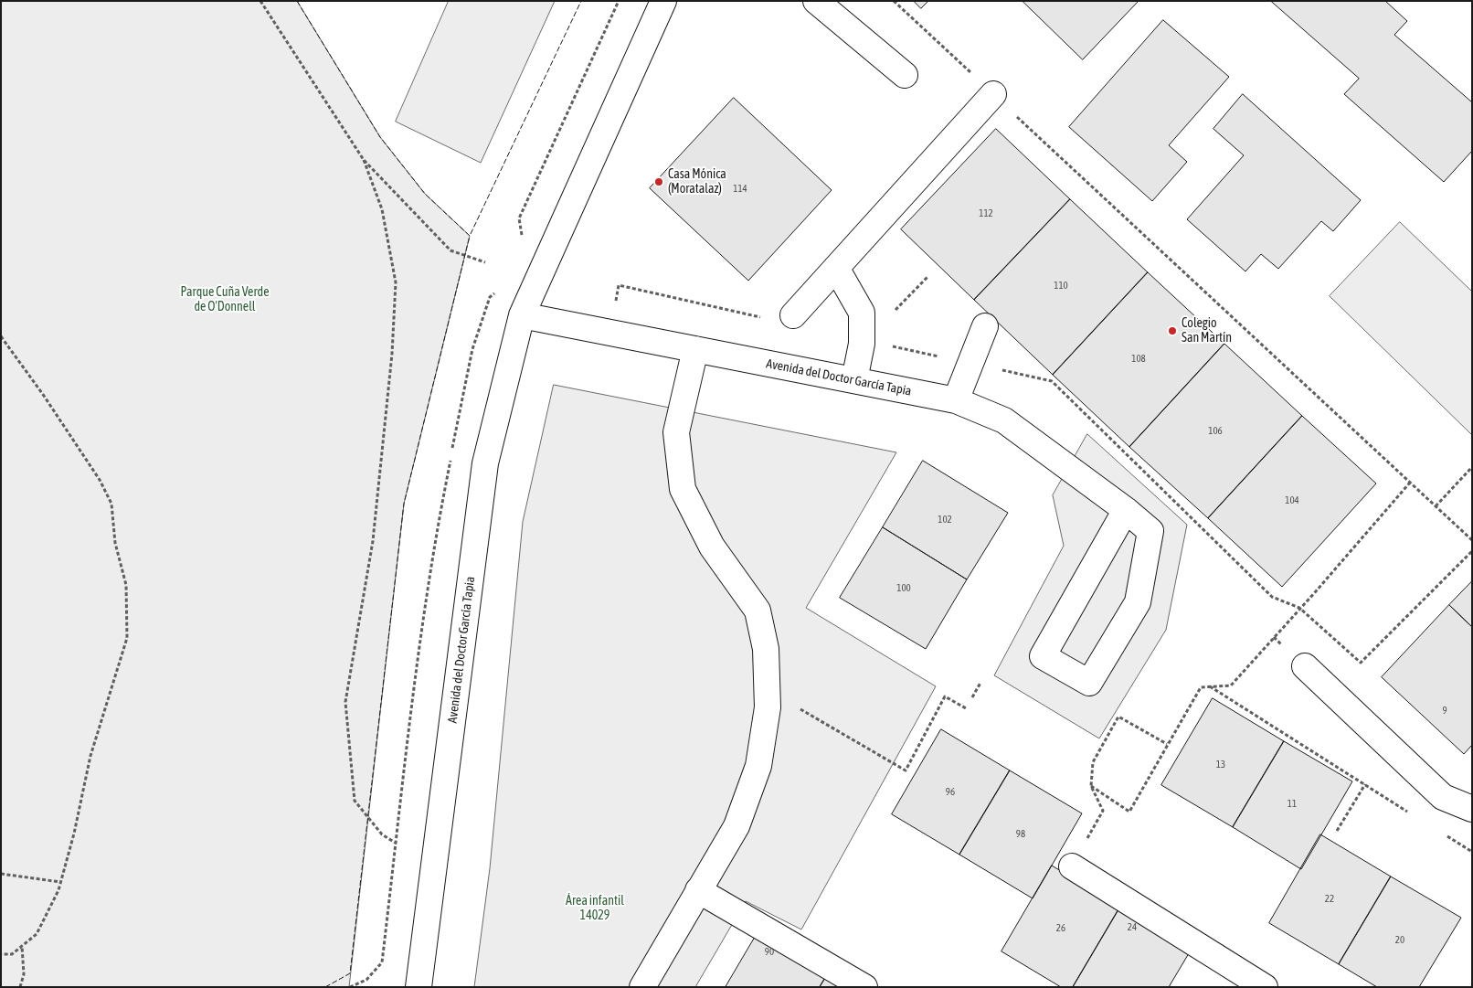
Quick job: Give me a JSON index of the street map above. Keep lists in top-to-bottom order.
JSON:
{
  "streets": {
    "street": ["Avenida del Doctor García Tapia"]
  },
  "parks": ["Parque Cuña Verde de O'Donnell", "Área infantil 14029"],
  "places": ["Casa Mónica (Moratalaz)", "Colegio San Martín"],
  "house_numbers": [
    "114",
    "112",
    "110",
    "108",
    "106",
    "104",
    "102",
    "100",
    "9",
    "13",
    "96",
    "11",
    "98",
    "22",
    "24",
    "26",
    "20",
    "90"
  ]
}
